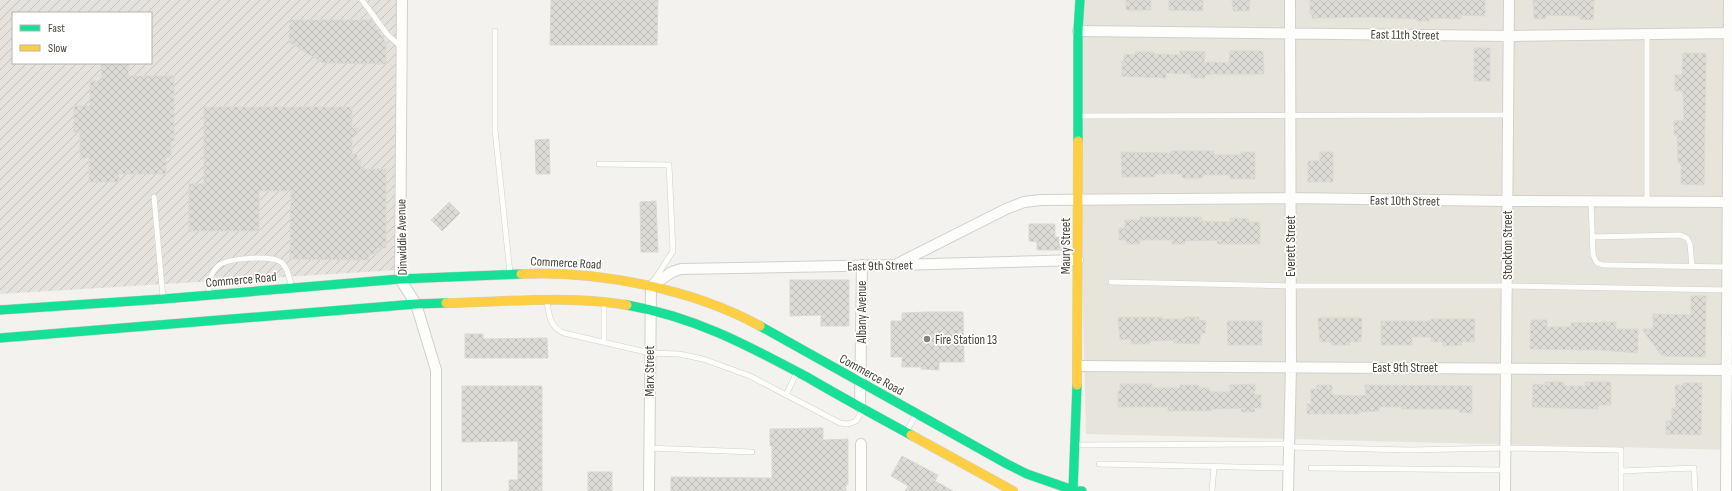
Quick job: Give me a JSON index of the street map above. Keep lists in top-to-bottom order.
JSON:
{
  "streets": {
    "main road": ["Maury Street", "Commerce Road"],
    "street": [
      "East 11th Street",
      "East 10th Street",
      "Dinwiddie Avenue",
      "Stockton Street",
      "Everett Street",
      "East 9th Street",
      "Albany Avenue",
      "Marx Street"
    ]
  },
  "crossings": [
    ["East 11th Street", "Stockton Street"],
    ["East 11th Street", "Maury Street"],
    ["East 11th Street", "Everett Street"],
    ["East 10th Street", "Stockton Street"],
    ["East 10th Street", "Maury Street"],
    ["East 10th Street", "Everett Street"],
    ["East 10th Street", "East 9th Street"],
    ["Dinwiddie Avenue", "Commerce Road"],
    ["Stockton Street", "East 9th Street"],
    ["Maury Street", "Commerce Road"],
    ["Maury Street", "East 9th Street"],
    ["Everett Street", "East 9th Street"],
    ["Commerce Road", "East 9th Street"],
    ["Commerce Road", "Albany Avenue"],
    ["Commerce Road", "Marx Street"],
    ["East 9th Street", "Albany Avenue"],
    ["East 9th Street", "Marx Street"]
  ],
  "places": ["Fire Station 13"],
  "legend": ["Fast", "Slow"]
}
